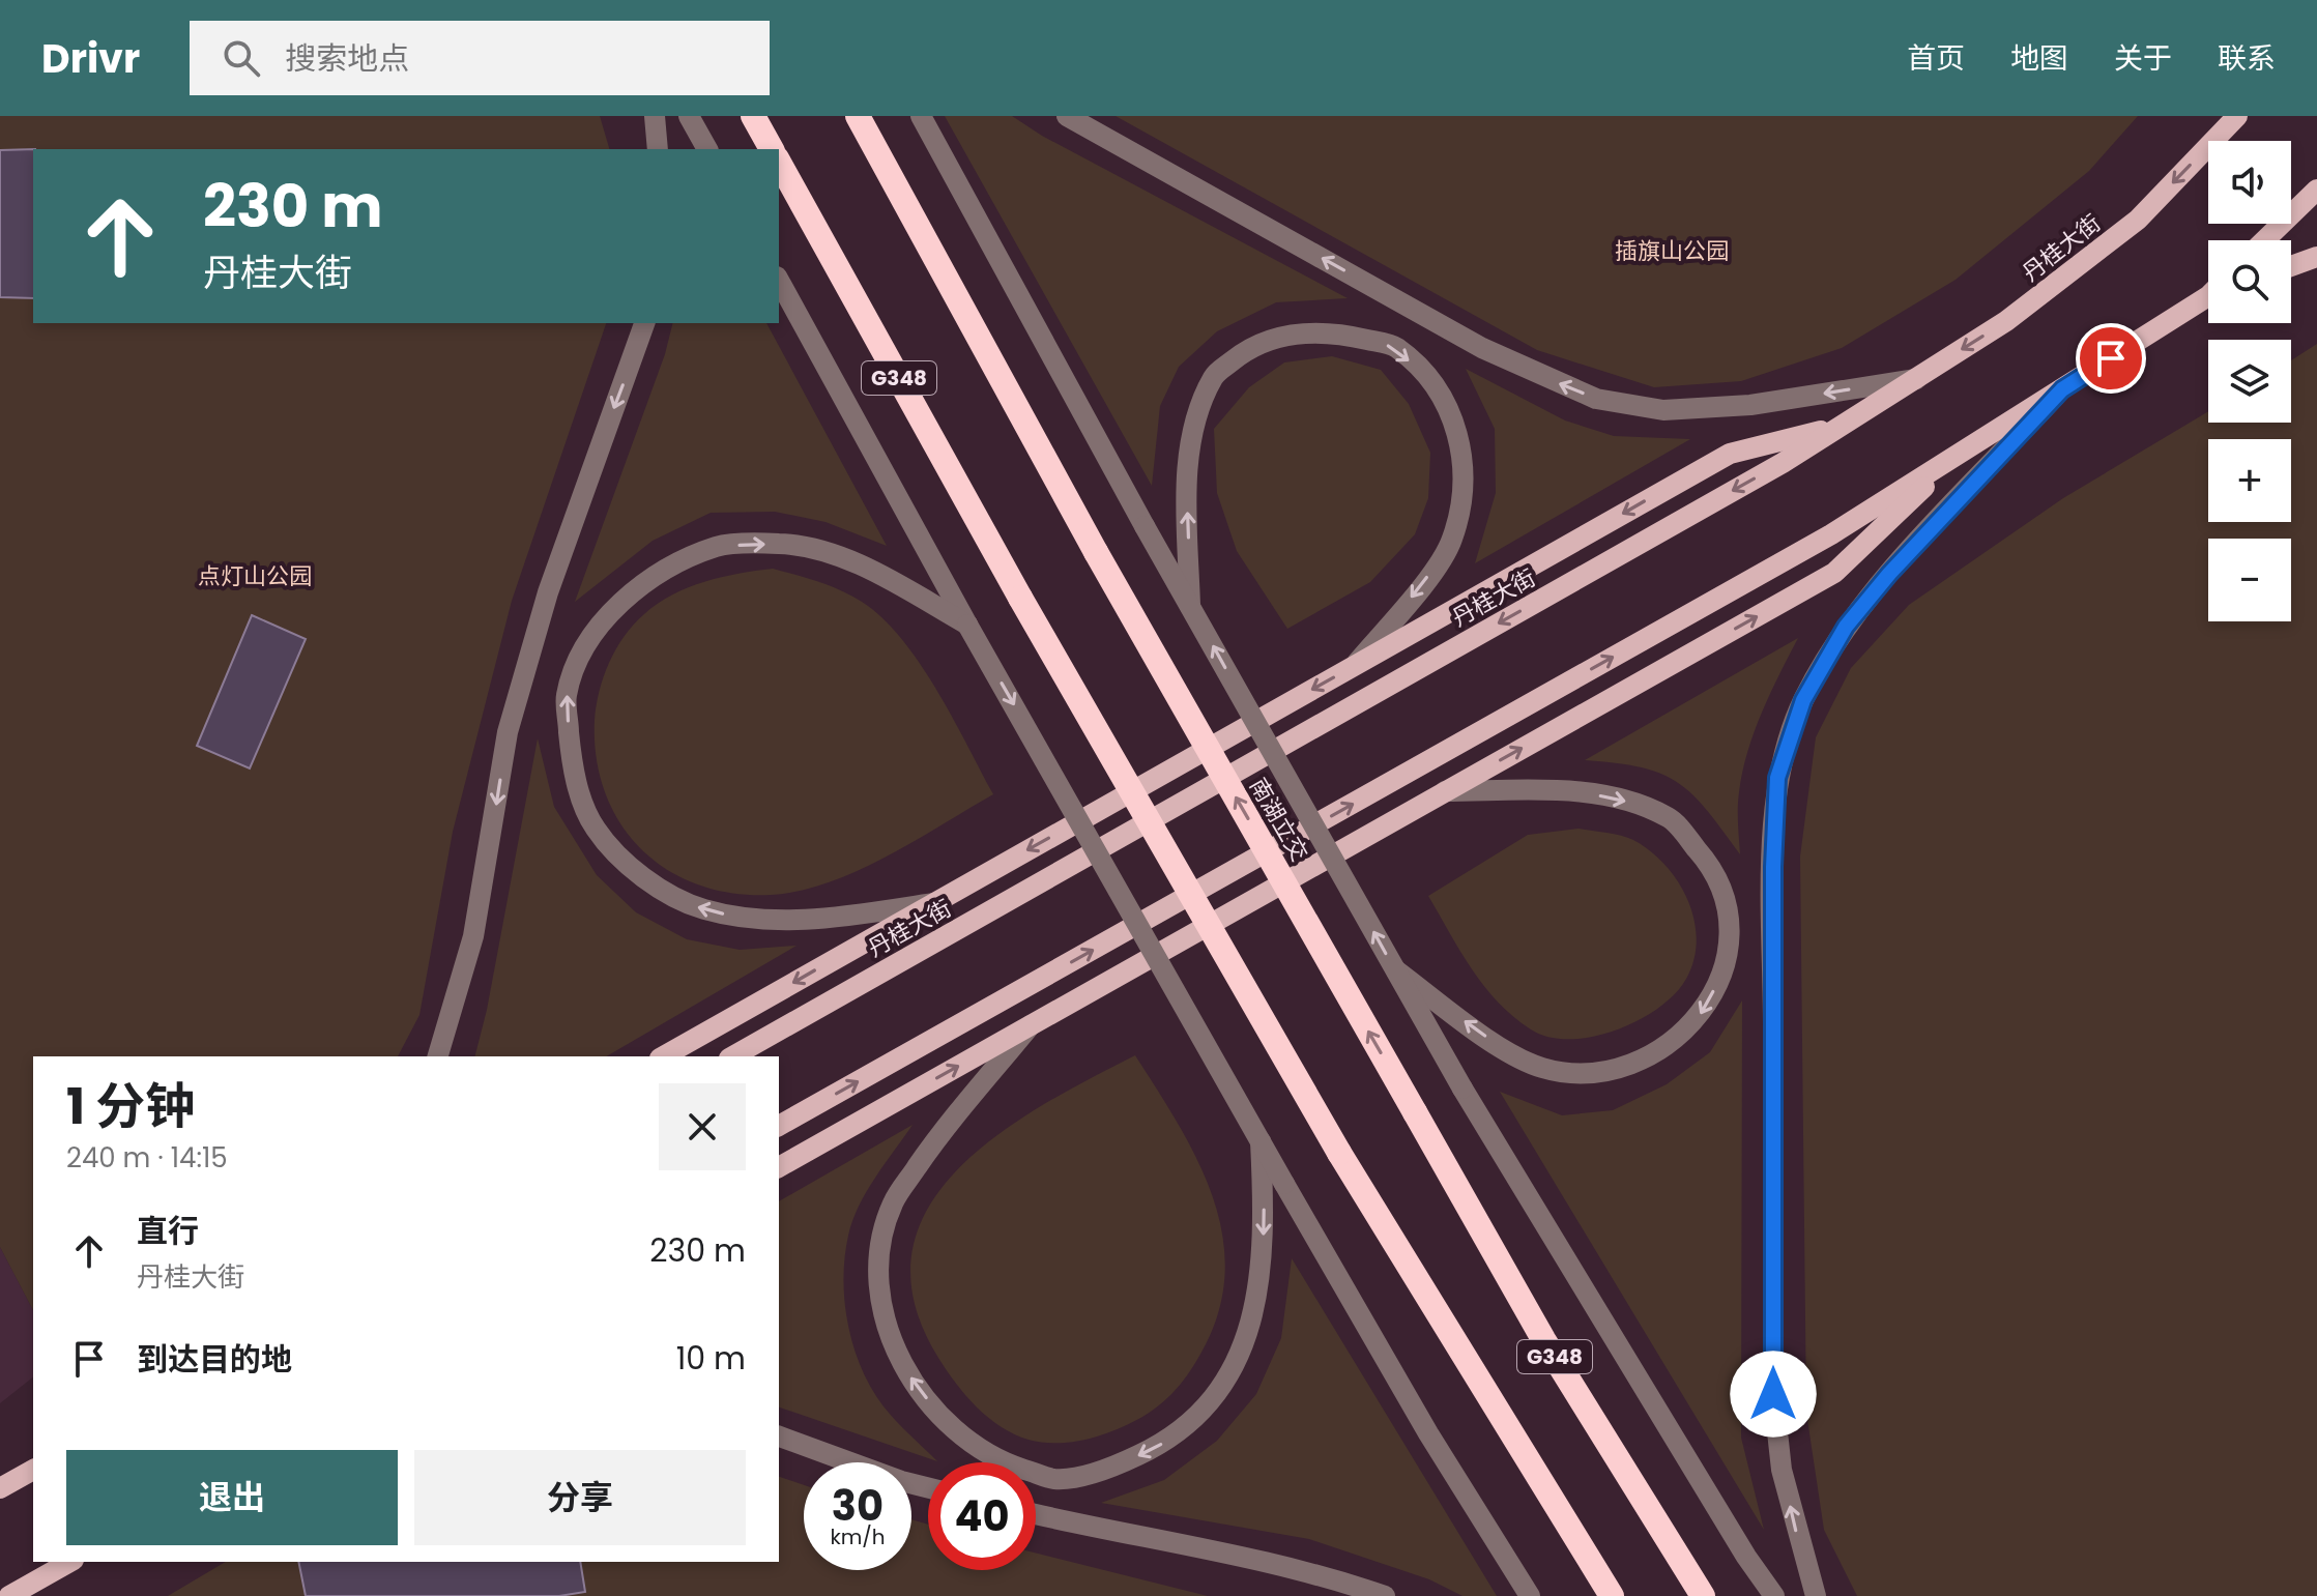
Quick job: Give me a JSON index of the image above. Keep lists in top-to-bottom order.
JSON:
{
  "streets": {
    "highway": ["G348", "南湖立交"],
    "main road": ["丹桂大街"]
  },
  "parks": ["插旗山公园", "点灯山公园"],
  "page": {
    "header": "Drivr",
    "search": "搜索地点",
    "nav": [
      "首页",
      "地图",
      "关于",
      "联系"
    ],
    "map_buttons": ["+", "−"],
    "turn": ["230 m", "丹桂大街"],
    "heading": ["1 分钟", "240 m · 14:15"],
    "list": [
      {
        "name": "直行",
        "note": "丹桂大街",
        "value": "230 m"
      },
      {
        "name": "到达目的地",
        "value": "10 m"
      }
    ],
    "buttons": ["退出", "分享"],
    "speed": "30 km/h",
    "limit": "40"
  }
}
